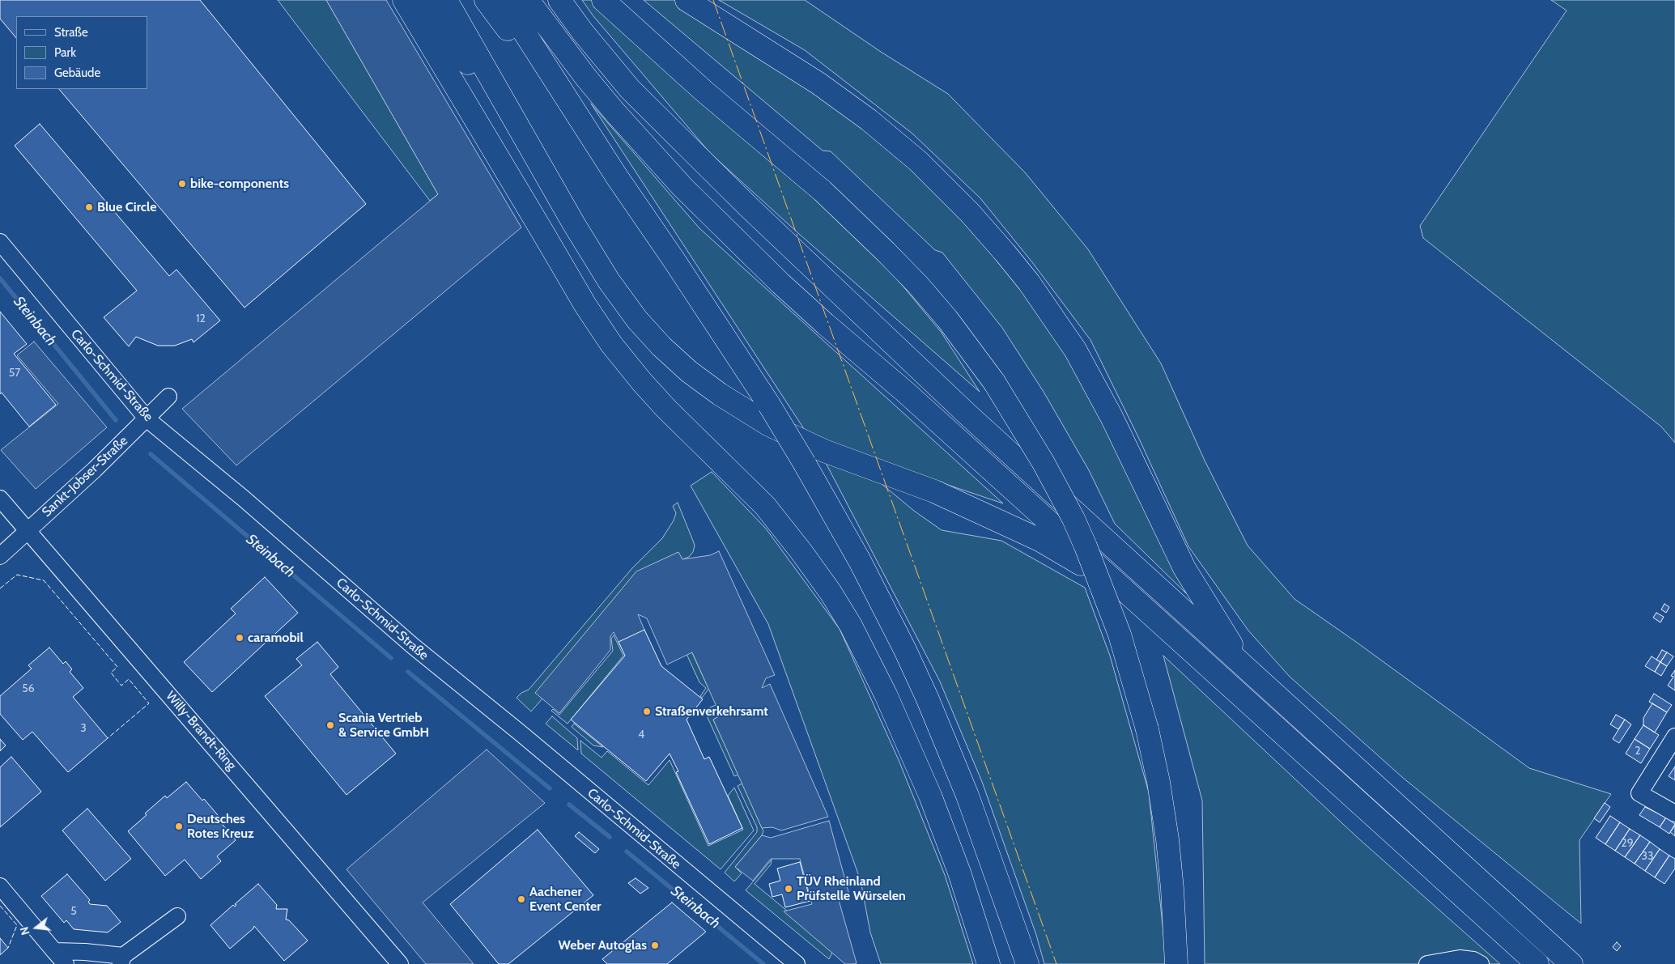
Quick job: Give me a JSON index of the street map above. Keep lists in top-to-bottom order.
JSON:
{
  "streets": {
    "street": ["Carlo-Schmid-Straße", "Sankt-Jobser-Straße", "Willy-Brandt-Ring"]
  },
  "crossings": [
    ["Carlo-Schmid-Straße", "Sankt-Jobser-Straße"],
    ["Sankt-Jobser-Straße", "Willy-Brandt-Ring"]
  ],
  "water": ["Steinbach"],
  "places": [
    "bike-components",
    "Blue Circle",
    "caramobil",
    "Straßenverkehrsamt",
    "Scania Vertrieb & Service GmbH",
    "Deutsches Rotes Kreuz",
    "TÜV Rheinland Prüfstelle Würselen",
    "Aachener Event Center",
    "Weber Autoglas"
  ],
  "house_numbers": [
    "12",
    "57",
    "56",
    "3",
    "4",
    "2",
    "29",
    "33",
    "5"
  ],
  "legend": ["Straße", "Park", "Gebäude"],
  "north": "left"
}
